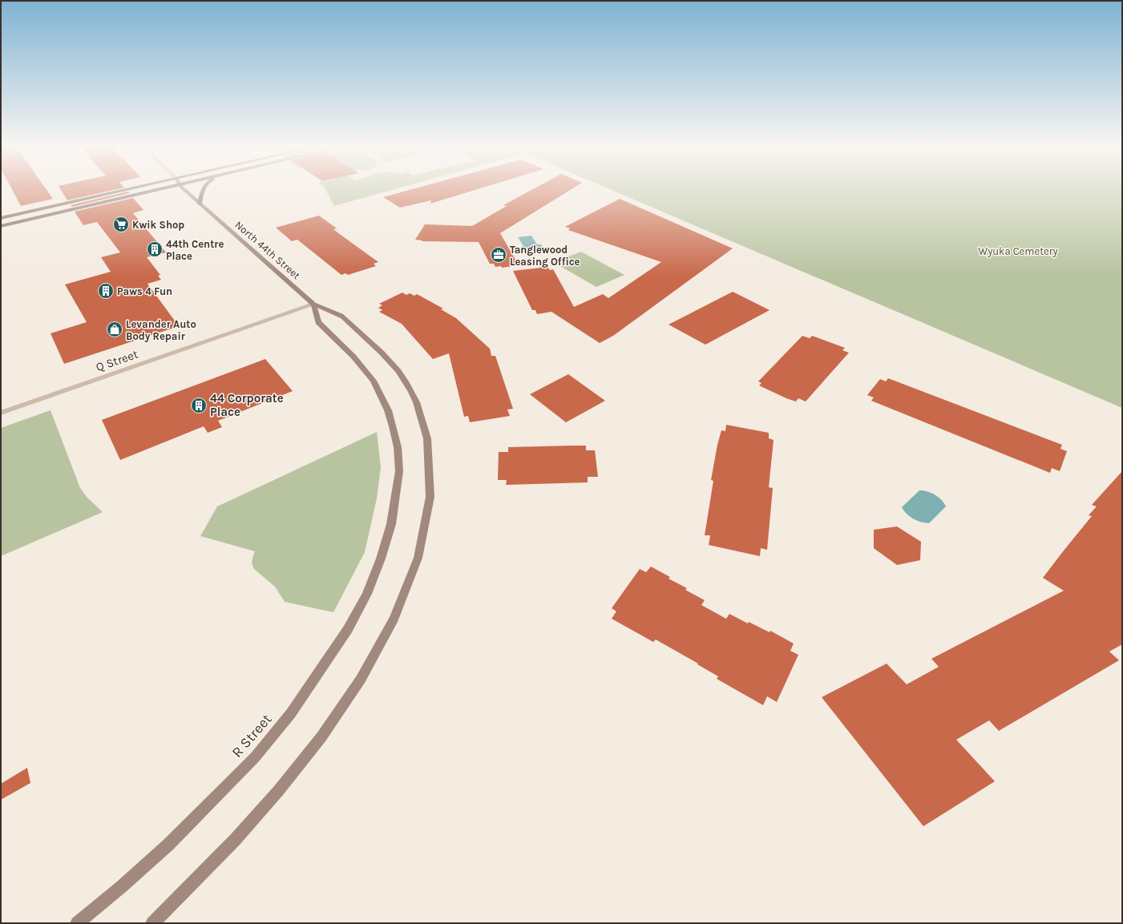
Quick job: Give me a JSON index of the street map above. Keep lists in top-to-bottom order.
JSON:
{
  "streets": {
    "main road": ["North 44th Street", "R Street"],
    "street": ["Q Street"]
  },
  "crossings": [
    ["North 44th Street", "Q Street"],
    ["North 44th Street", "R Street"],
    ["Q Street", "R Street"]
  ],
  "parks": ["Wyuka Cemetery"],
  "places": {
    "supermarket": ["Kwik Shop"],
    "building": ["44th Centre Place", "Paws 4 Fun", "44 Corporate Place"],
    "office": ["Tanglewood Leasing Office"],
    "shop": ["Levander Auto Body Repair"]
  }
}
